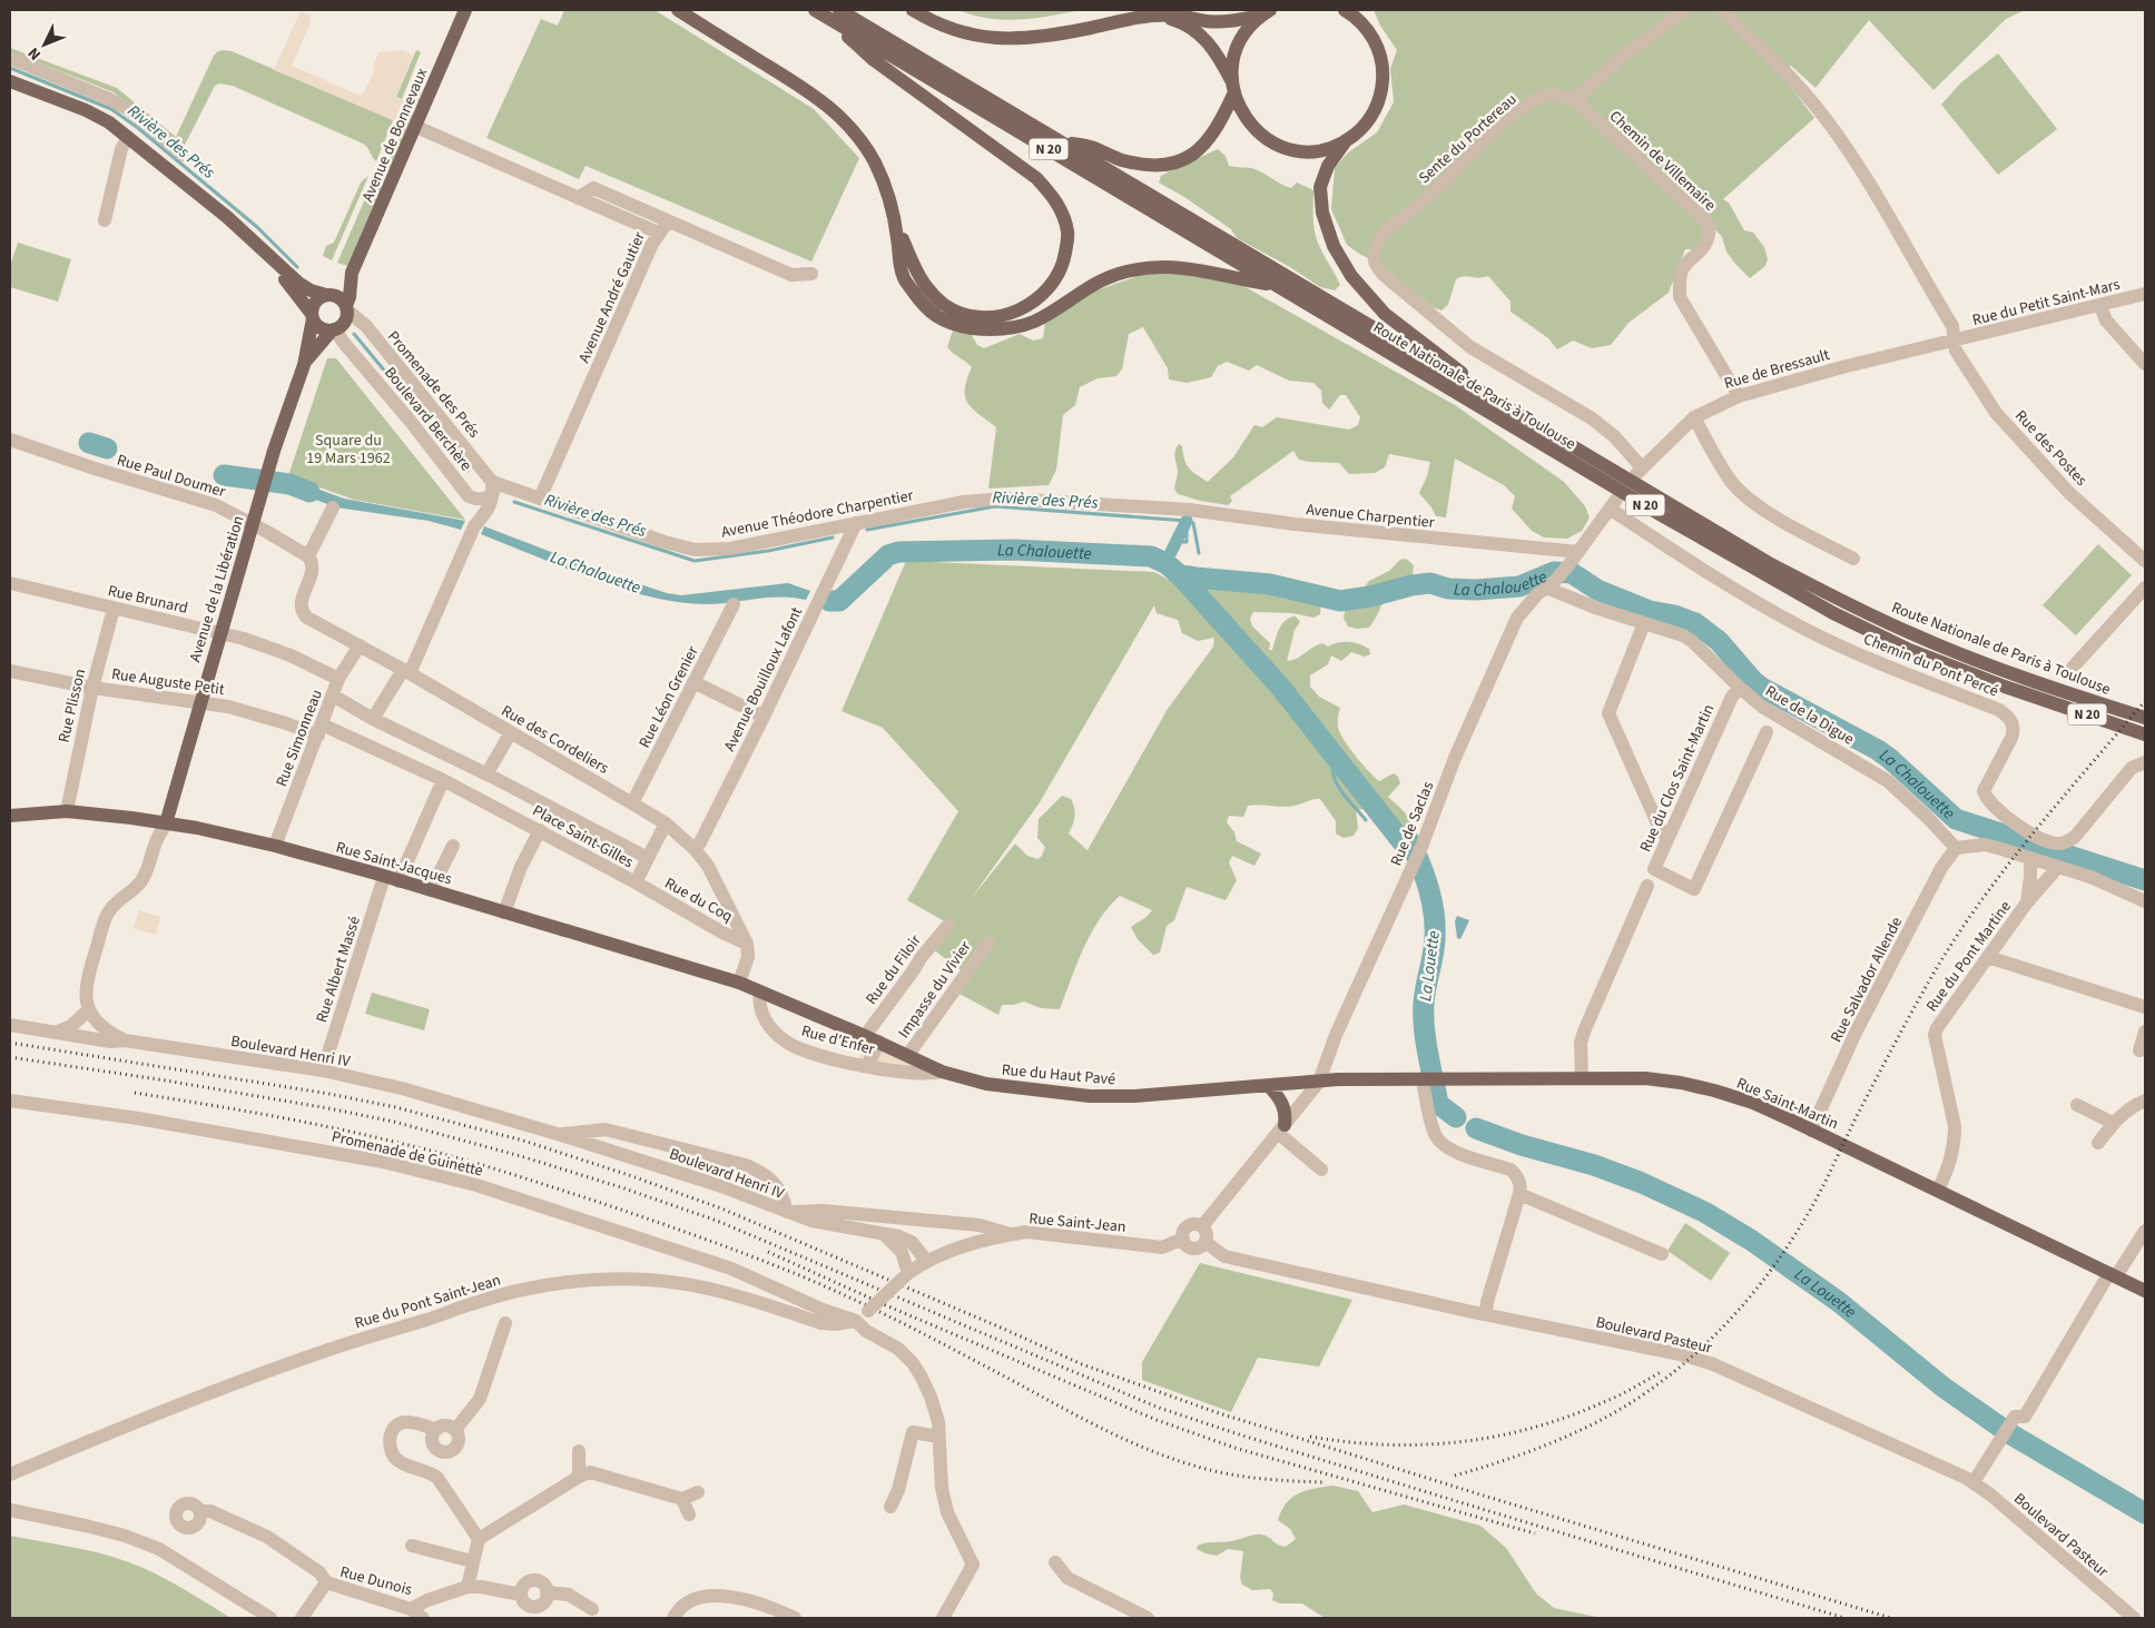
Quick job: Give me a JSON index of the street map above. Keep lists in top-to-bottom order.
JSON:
{
  "streets": {
    "main road": [
      "Avenue de Bonnevaux",
      "N 20",
      "Route Nationale de Paris à Toulouse",
      "Avenue de la Libération",
      "Rue Saint-Jacques",
      "Rue du Haut Pavé",
      "Rue Saint-Martin"
    ],
    "street": [
      "Sente du Portereau",
      "Chemin de Villemaire",
      "Avenue André Gautier",
      "Rue du Petit Saint-Mars",
      "Rue de Bressault",
      "Promenade des Prés",
      "Boulevard Berchère",
      "Rue des Postes",
      "Rue Paul Doumer",
      "Avenue Théodore Charpentier",
      "Avenue Charpentier",
      "Rue Brunard",
      "Chemin du Pont Percé",
      "Avenue Bouilloux Lafont",
      "Rue Auguste Petit",
      "Rue Léon Grenier",
      "Rue Plisson",
      "Rue de la Digue",
      "Rue Simonneau",
      "Rue des Cordeliers",
      "Rue du Clos Saint-Martin",
      "Rue de Saclas",
      "Place Saint-Gilles",
      "Rue du Coq",
      "Rue du Pont Martine",
      "Rue Albert Massé",
      "Rue du Filoir",
      "Rue Salvador Allende",
      "Impasse du Vivier",
      "Rue d'Enfer",
      "Boulevard Henri IV",
      "Promenade de Guinette",
      "Rue Saint-Jean",
      "Rue du Pont Saint-Jean",
      "Boulevard Pasteur",
      "Rue Dunois"
    ]
  },
  "crossings": [
    ["Avenue de Bonnevaux", "Promenade des Prés"],
    ["Avenue de Bonnevaux", "Boulevard Berchère"],
    ["Avenue de Bonnevaux", "Avenue de la Libération"],
    ["Sente du Portereau", "Chemin de Villemaire"],
    ["Sente du Portereau", "Rue de Bressault"],
    ["Chemin de Villemaire", "Rue de Bressault"],
    ["Avenue André Gautier", "Avenue Théodore Charpentier"],
    ["Rue du Petit Saint-Mars", "Rue de Bressault"],
    ["Rue du Petit Saint-Mars", "Rue des Postes"],
    ["Rue de Bressault", "Rue des Postes"],
    ["Promenade des Prés", "Boulevard Berchère"],
    ["Promenade des Prés", "Avenue Théodore Charpentier"],
    ["Promenade des Prés", "Avenue de la Libération"],
    ["Boulevard Berchère", "Avenue de la Libération"],
    ["Rue Paul Doumer", "Avenue de la Libération"],
    ["Rue Paul Doumer", "Rue des Cordeliers"],
    ["Avenue Théodore Charpentier", "Avenue Charpentier"],
    ["Avenue Théodore Charpentier", "Avenue Bouilloux Lafont"],
    ["Avenue Charpentier", "Chemin du Pont Percé"],
    ["Avenue de la Libération", "Rue Brunard"],
    ["Avenue de la Libération", "Rue Auguste Petit"],
    ["Avenue de la Libération", "Rue Saint-Jacques"],
    ["Rue Brunard", "Rue Plisson"],
    ["Rue Brunard", "Rue Simonneau"],
    ["Avenue Bouilloux Lafont", "Rue des Cordeliers"],
    ["Rue Auguste Petit", "Rue Plisson"],
    ["Rue Auguste Petit", "Rue Simonneau"],
    ["Rue Auguste Petit", "Place Saint-Gilles"],
    ["Rue Léon Grenier", "Rue des Cordeliers"],
    ["Rue Plisson", "Rue Saint-Jacques"],
    ["Rue de la Digue", "Rue du Clos Saint-Martin"],
    ["Rue de la Digue", "Rue de Saclas"],
    ["Rue de la Digue", "Rue Salvador Allende"],
    ["Rue Simonneau", "Rue des Cordeliers"],
    ["Rue Simonneau", "Place Saint-Gilles"],
    ["Rue Simonneau", "Rue Saint-Jacques"],
    ["Rue des Cordeliers", "Rue du Coq"],
    ["Rue de Saclas", "Rue du Haut Pavé"],
    ["Rue de Saclas", "Rue Saint-Martin"],
    ["Place Saint-Gilles", "Rue du Coq"],
    ["Rue Saint-Jacques", "Rue Albert Massé"],
    ["Rue Saint-Jacques", "Rue du Filoir"],
    ["Rue Saint-Jacques", "Rue d'Enfer"],
    ["Rue Saint-Jacques", "Rue du Haut Pavé"],
    ["Rue du Pont Martine", "Rue Saint-Martin"],
    ["Rue Albert Massé", "Boulevard Henri IV"],
    ["Rue du Filoir", "Rue d'Enfer"],
    ["Rue du Filoir", "Rue du Haut Pavé"],
    ["Rue Salvador Allende", "Rue Saint-Martin"],
    ["Impasse du Vivier", "Rue du Haut Pavé"],
    ["Rue d'Enfer", "Rue du Haut Pavé"],
    ["Boulevard Henri IV", "Rue Saint-Jean"],
    ["Rue du Haut Pavé", "Rue Saint-Martin"],
    ["Promenade de Guinette", "Rue Saint-Jean"],
    ["Promenade de Guinette", "Rue du Pont Saint-Jean"],
    ["Rue Saint-Jean", "Rue du Pont Saint-Jean"],
    ["Rue Saint-Jean", "Boulevard Pasteur"]
  ],
  "water": ["Rivière des Prés", "La Chalouette", "La Louette"],
  "parks": ["Square du 19 Mars 1962"],
  "north": "bottom left"
}
